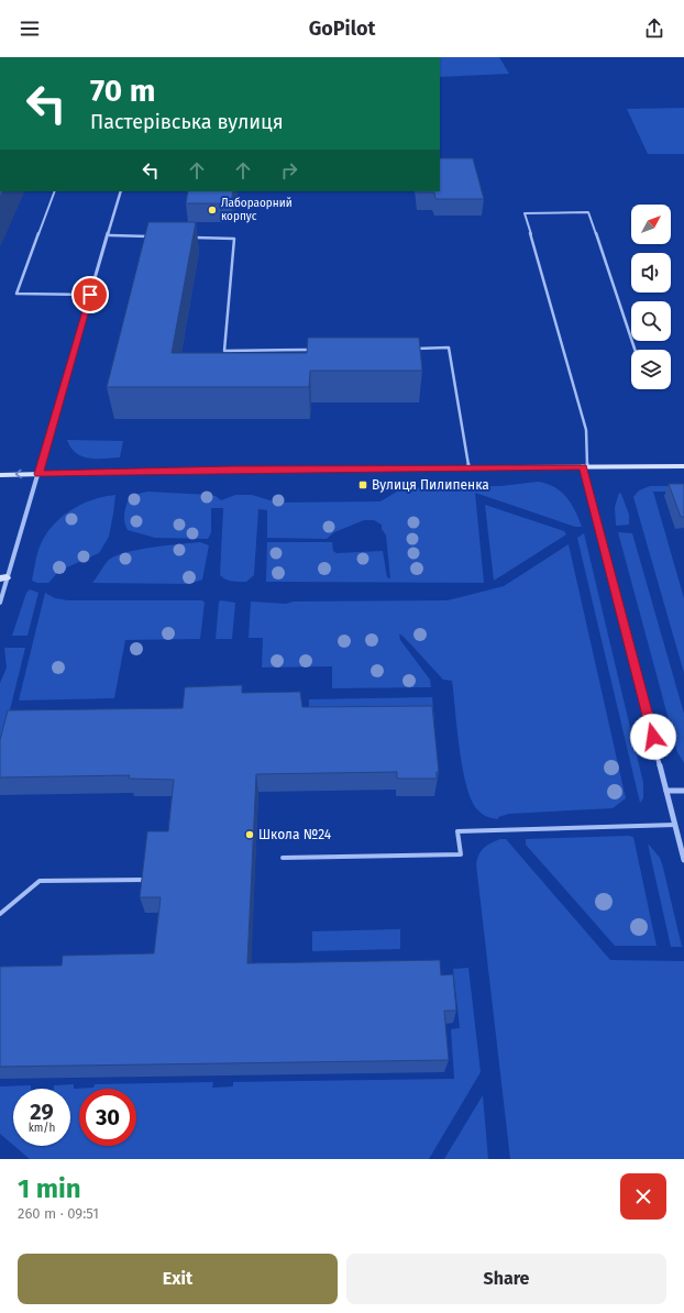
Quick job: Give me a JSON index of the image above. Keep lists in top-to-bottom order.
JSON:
{
  "places": {
    "other": ["Лабораорний корпус", "Школа №24"],
    "transit": ["Вулиця Пилипенка"]
  },
  "north": "top right",
  "page": {
    "header": "GoPilot",
    "turn": ["70 m", "Пастерівська вулиця"],
    "speed": "29 km/h",
    "limit": "30",
    "heading": ["1 min", "260 m · 09:51"],
    "buttons": ["Exit", "Share"]
  }
}
